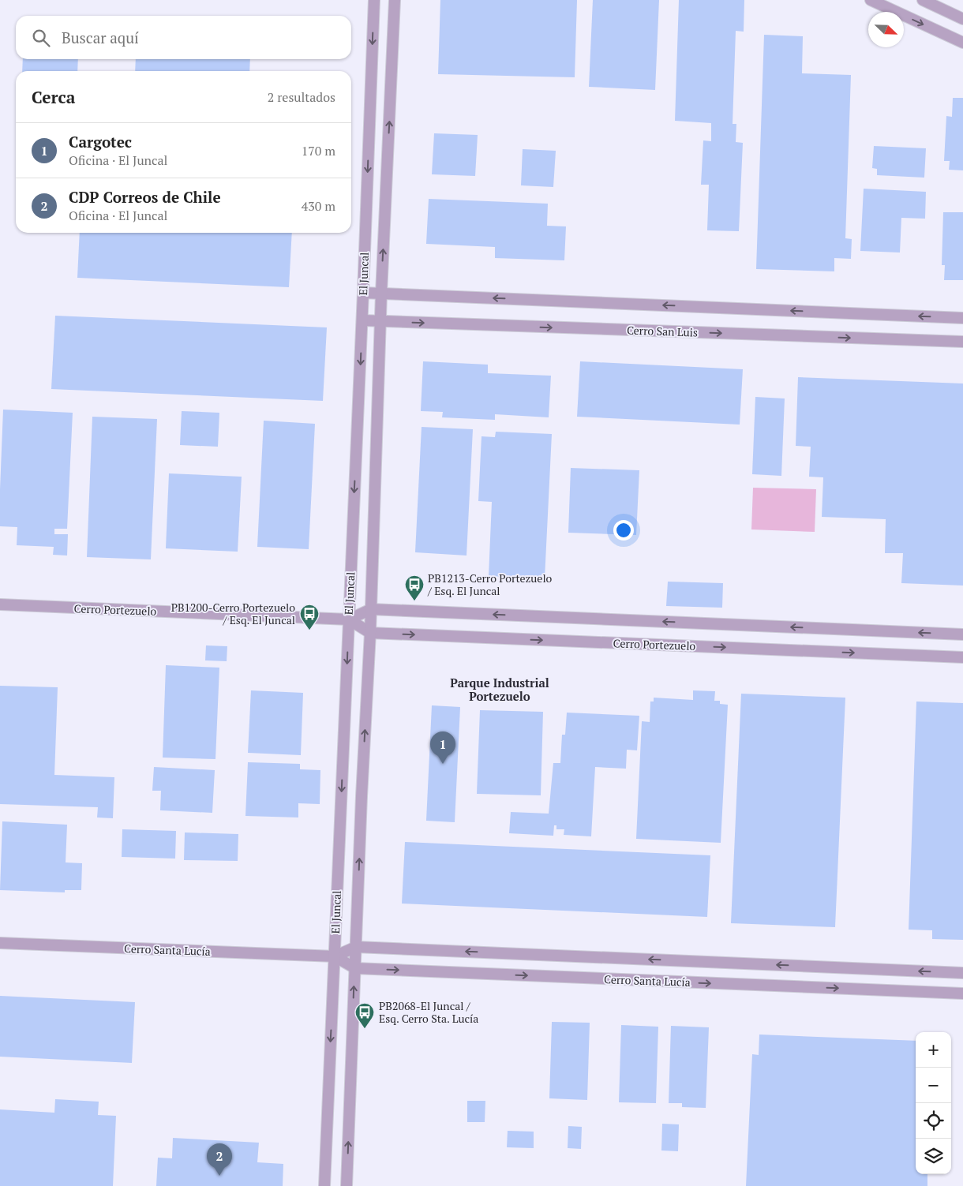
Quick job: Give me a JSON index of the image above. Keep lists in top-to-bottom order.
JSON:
{
  "streets": {
    "street": [
      "El Juncal",
      "Cerro San Luis",
      "Cerro Portezuelo",
      "Cerro Santa Lucía"
    ]
  },
  "crossings": [
    ["El Juncal", "Cerro San Luis"],
    ["El Juncal", "Cerro Portezuelo"],
    ["El Juncal", "Cerro Santa Lucía"]
  ],
  "districts": ["Parque Industrial Portezuelo"],
  "places": {
    "bus stop": ["PB1213-Cerro Portezuelo / Esq. El Juncal", "PB1200-Cerro Portezuelo / Esq. El Juncal", "PB2068-El Juncal / Esq. Cerro Sta. Lucía"]
  },
  "north": "bottom right",
  "page": {
    "search": "Buscar aquí",
    "heading": ["Cerca", "2 resultados"],
    "list": [
      {
        "mark": "1",
        "name": "Cargotec",
        "note": "Oficina · El Juncal",
        "value": "170 m"
      },
      {
        "mark": "2",
        "name": "CDP Correos de Chile",
        "note": "Oficina · El Juncal",
        "value": "430 m"
      }
    ],
    "pins": ["1", "2"],
    "map_buttons": ["+", "−"]
  }
}
